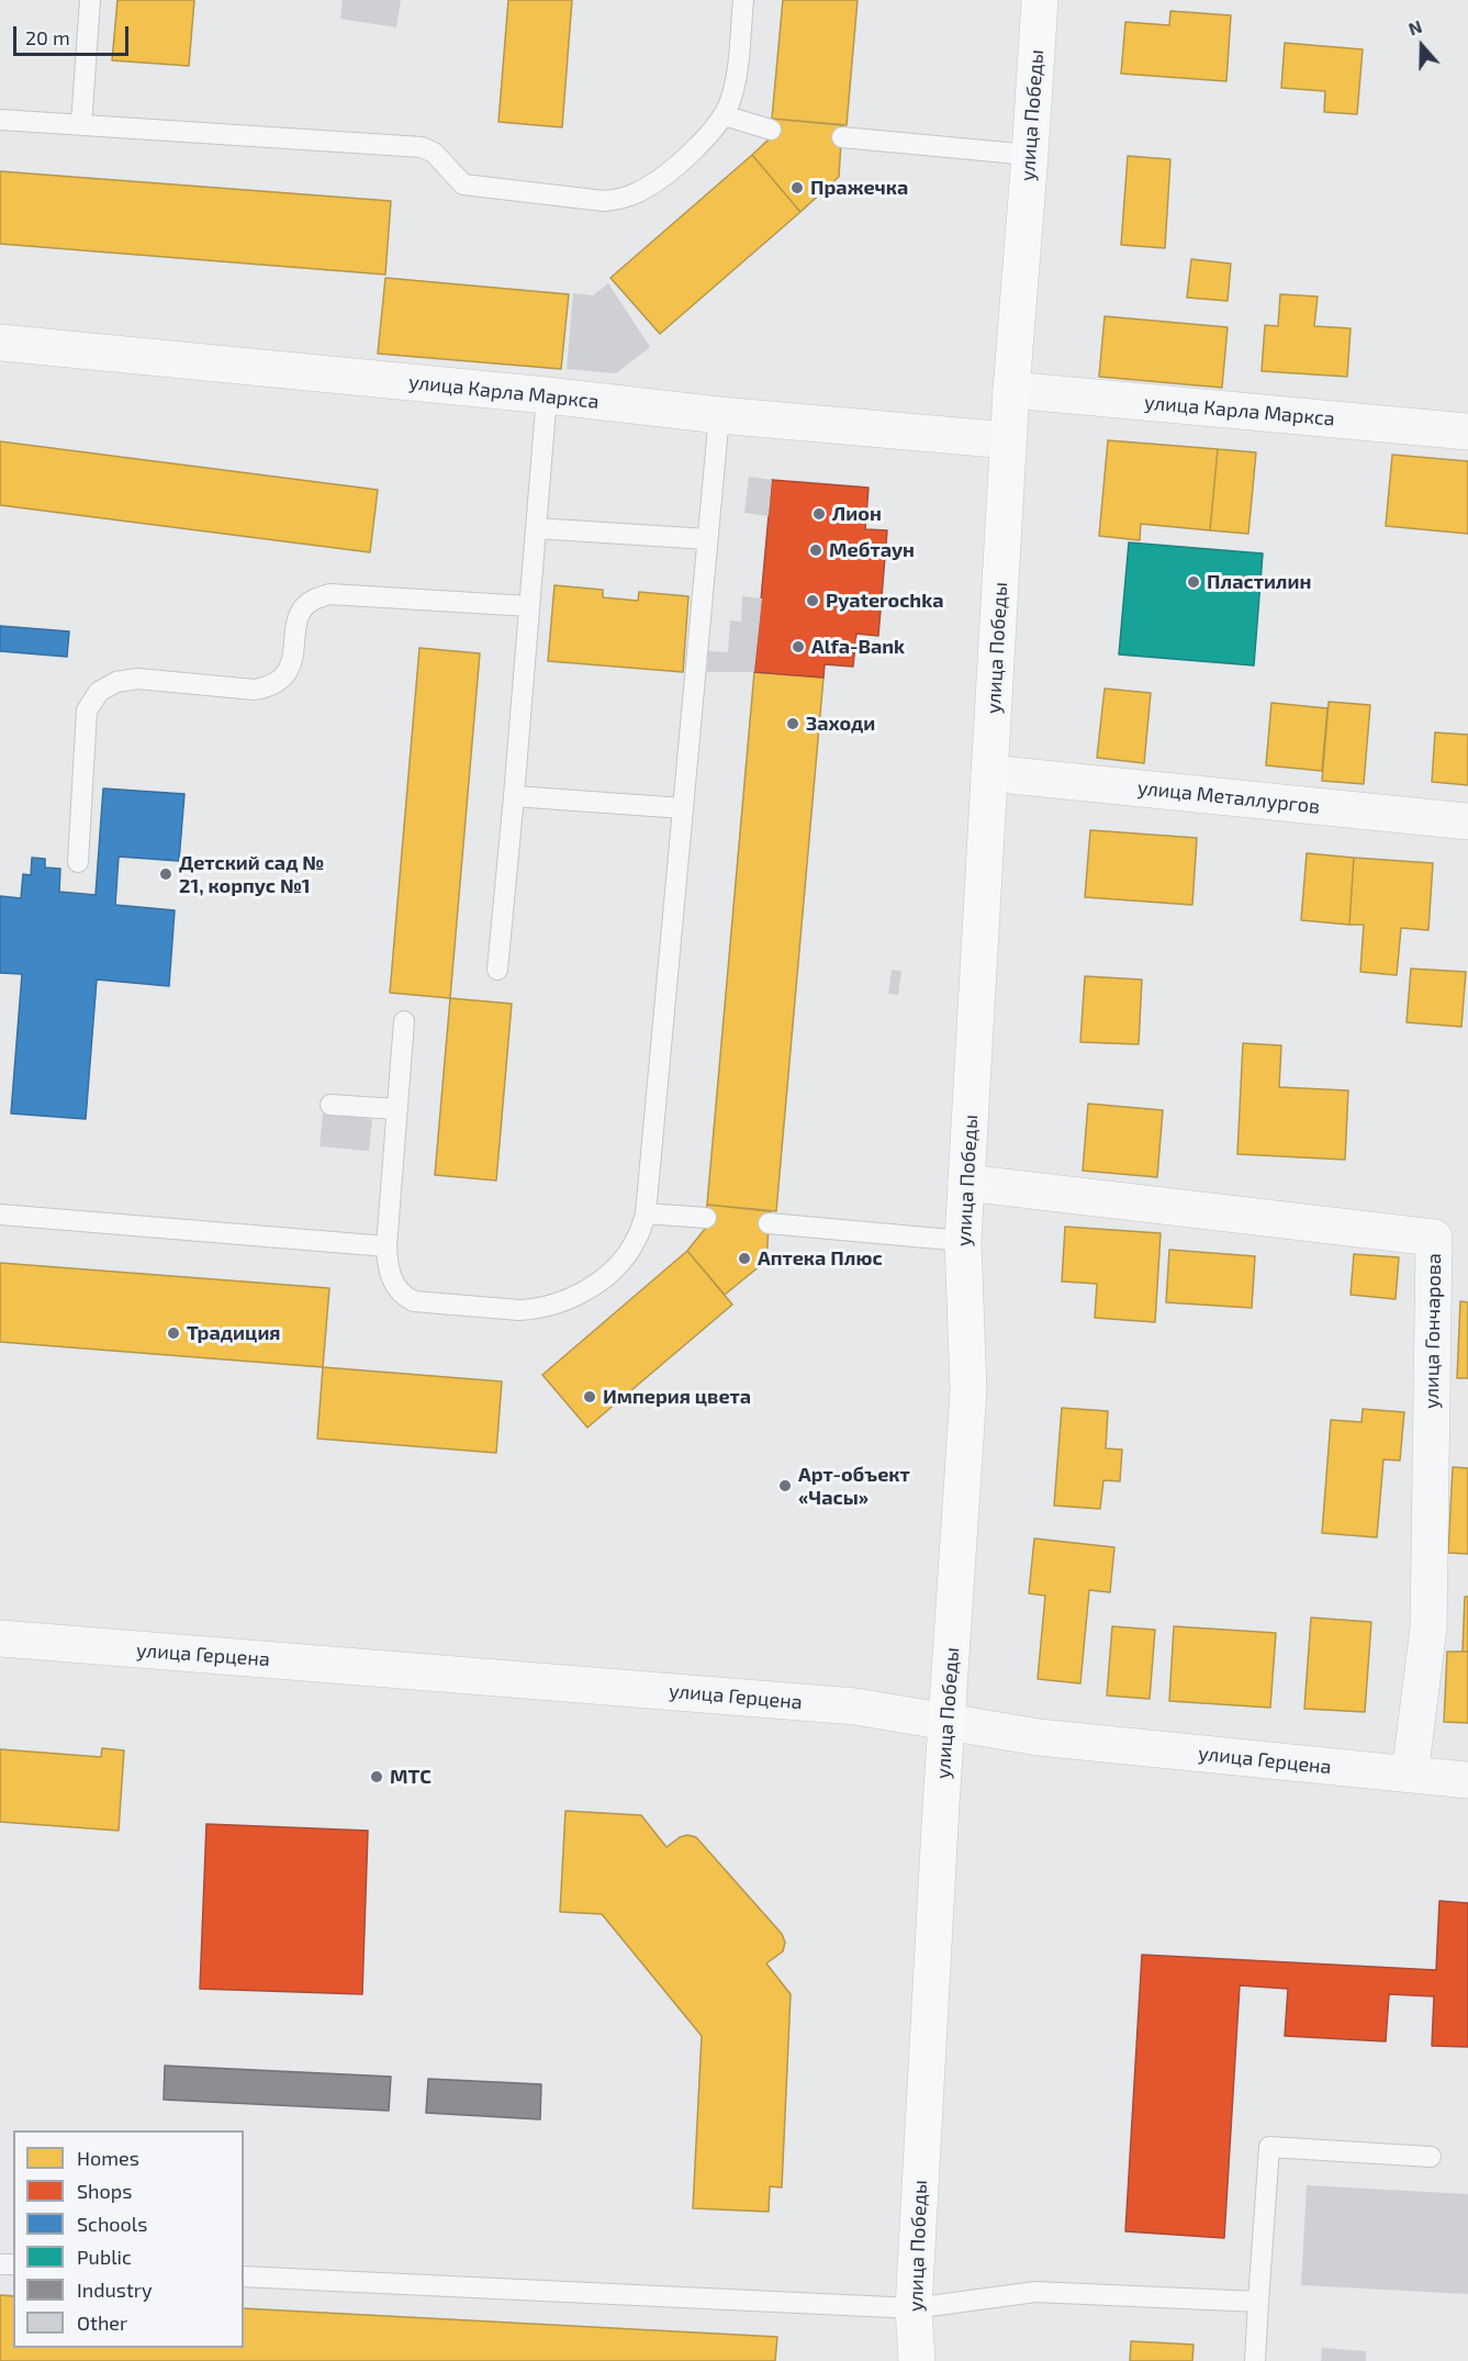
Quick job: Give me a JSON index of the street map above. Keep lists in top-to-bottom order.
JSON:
{
  "streets": {
    "street": [
      "улица Победы",
      "улица Карла Маркса",
      "улица Металлургов",
      "улица Гончарова",
      "улица Герцена"
    ]
  },
  "crossings": [
    ["улица Победы", "улица Карла Маркса"],
    ["улица Победы", "улица Металлургов"],
    ["улица Победы", "улица Гончарова"],
    ["улица Победы", "улица Герцена"],
    ["улица Гончарова", "улица Герцена"]
  ],
  "places": [
    "Пражечка",
    "Лион",
    "Мебтаун",
    "Пластилин",
    "Pyaterochka",
    "Alfa-Bank",
    "Заходи",
    "Детский сад № 21, корпус №1",
    "Аптека Плюс",
    "Традиция",
    "Империя цвета",
    "Арт-объект «Часы»",
    "МТС"
  ],
  "legend": [
    "Homes",
    "Shops",
    "Schools",
    "Public",
    "Industry",
    "Other"
  ],
  "scale_bar": "20 m",
  "north": "top"
}
